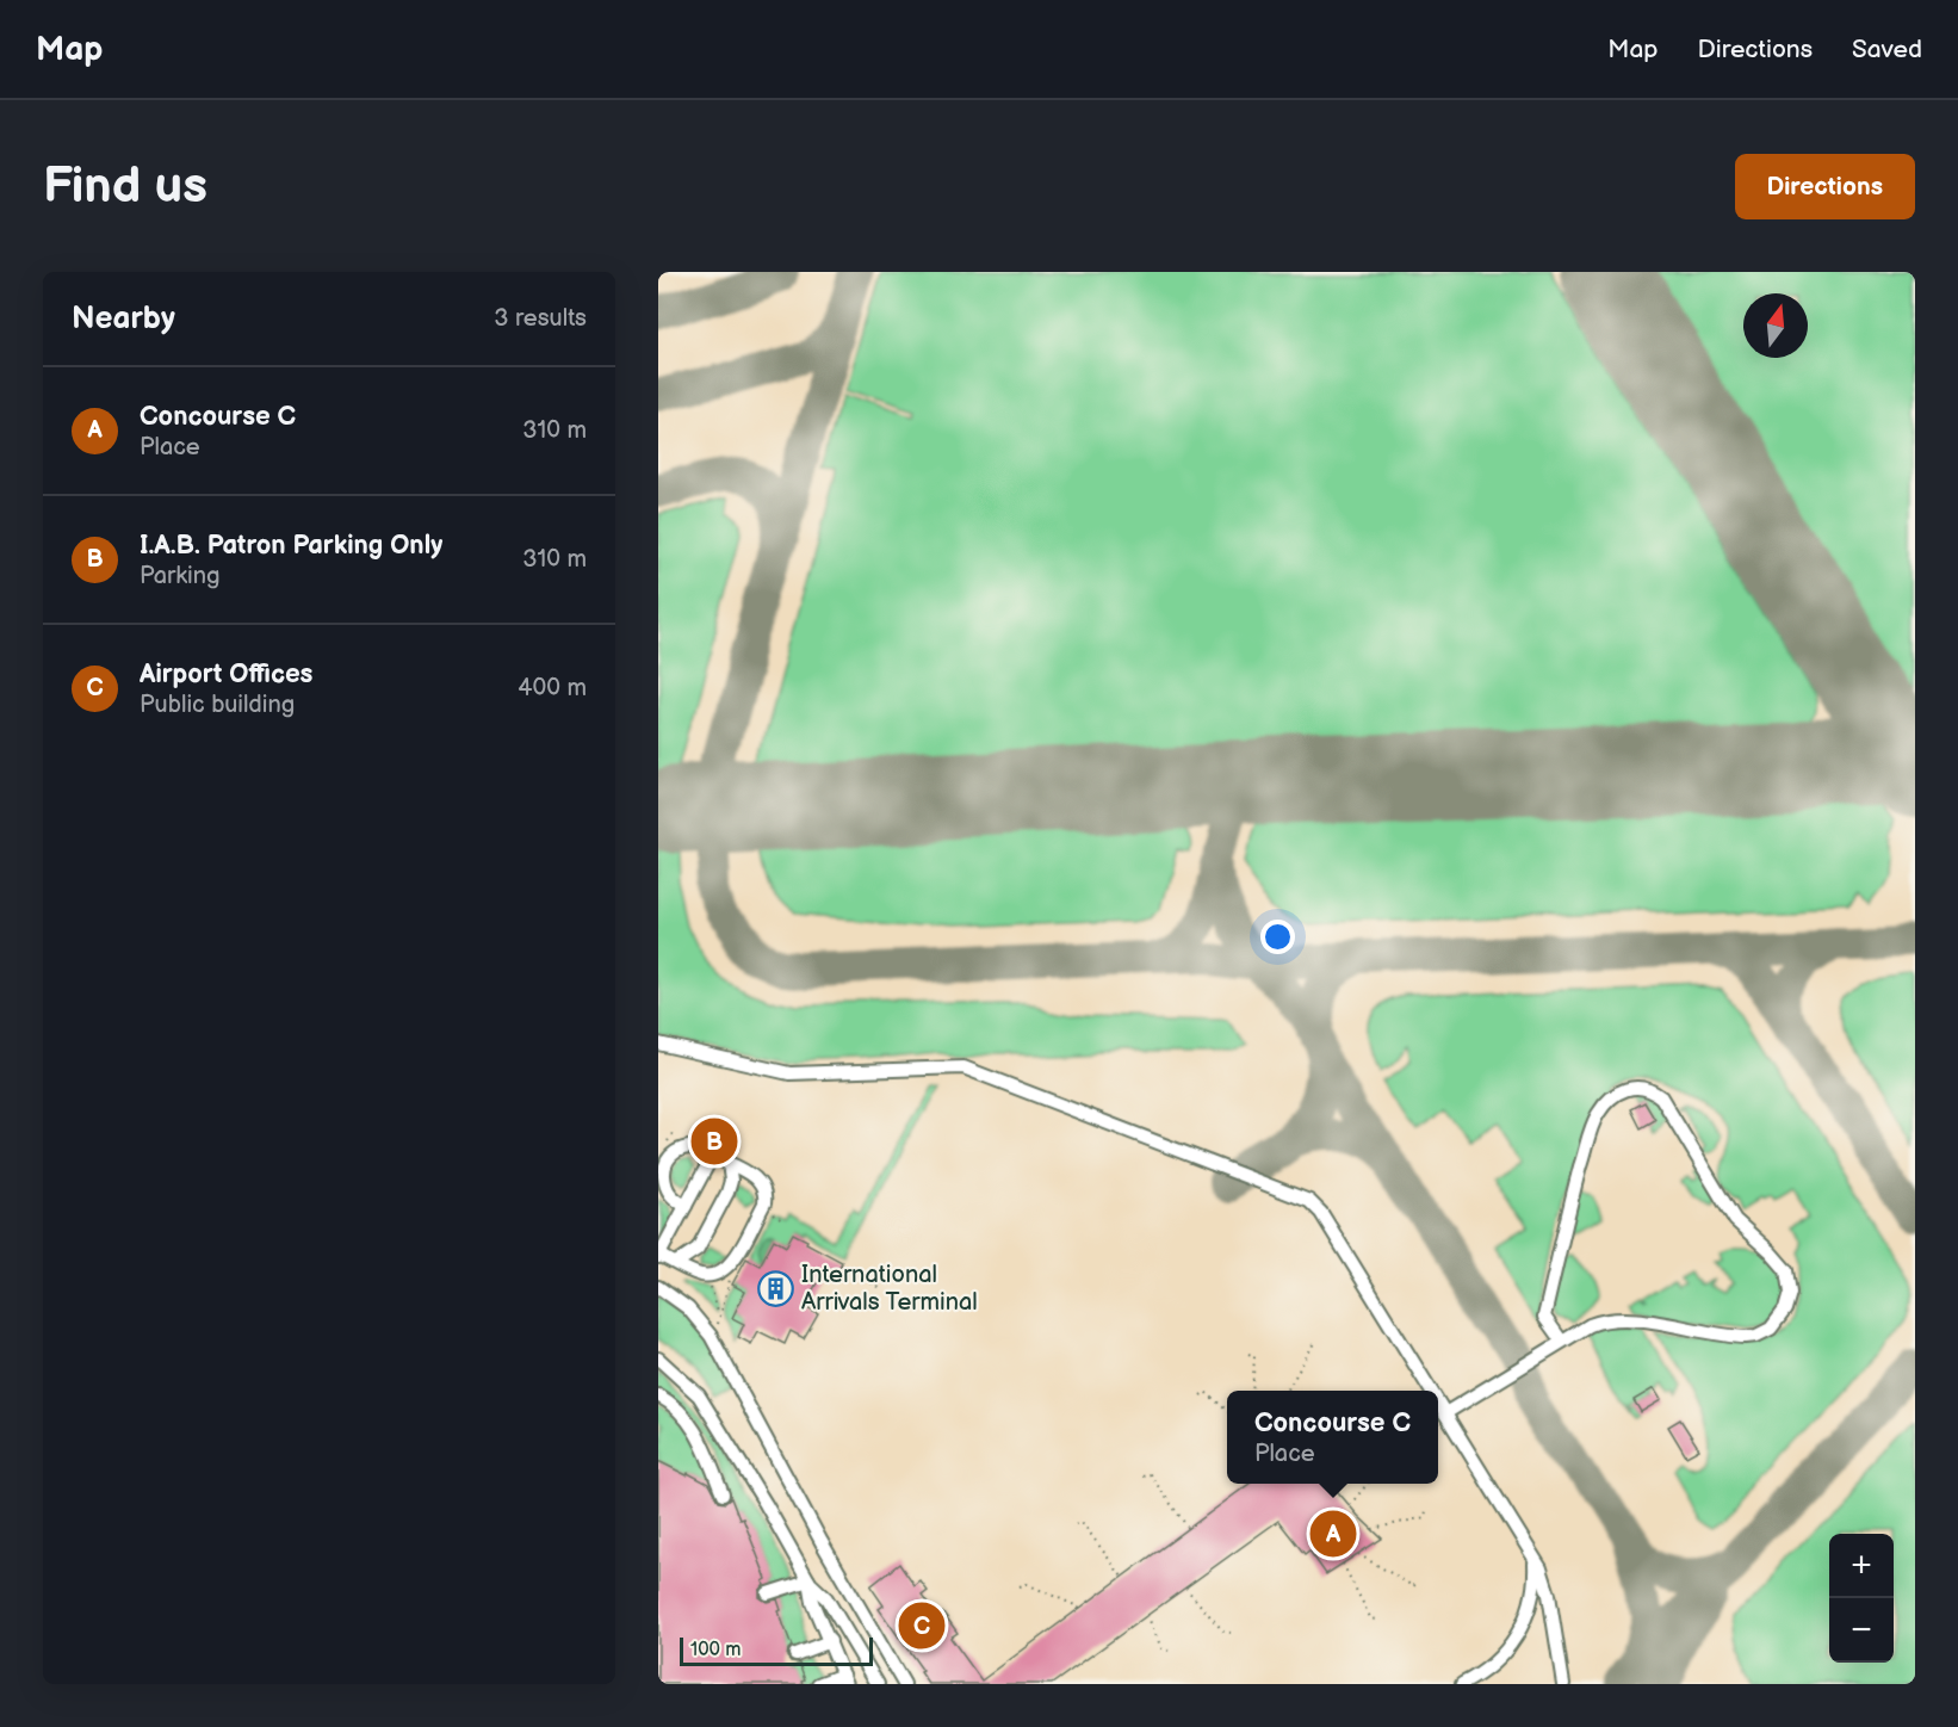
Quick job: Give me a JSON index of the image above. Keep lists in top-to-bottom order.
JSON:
{
  "places": {
    "building": ["International Arrivals Terminal"]
  },
  "scale_bar": "100 m",
  "north": "top",
  "page": {
    "header": "Map",
    "nav": ["Map", "Directions", "Saved"],
    "buttons": "Directions",
    "title": "Find us",
    "heading": ["Nearby", "3 results"],
    "list": [
      {
        "mark": "A",
        "name": "Concourse C",
        "note": "Place",
        "value": "310 m"
      },
      {
        "mark": "B",
        "name": "I.A.B. Patron Parking Only",
        "note": "Parking",
        "value": "310 m"
      },
      {
        "mark": "C",
        "name": "Airport Offices",
        "note": "Public building",
        "value": "400 m"
      }
    ],
    "pins": ["B", "A", "C"],
    "popup": ["Concourse C", "Place"],
    "map_buttons": ["+", "−"],
    "scale": "100 m"
  }
}
